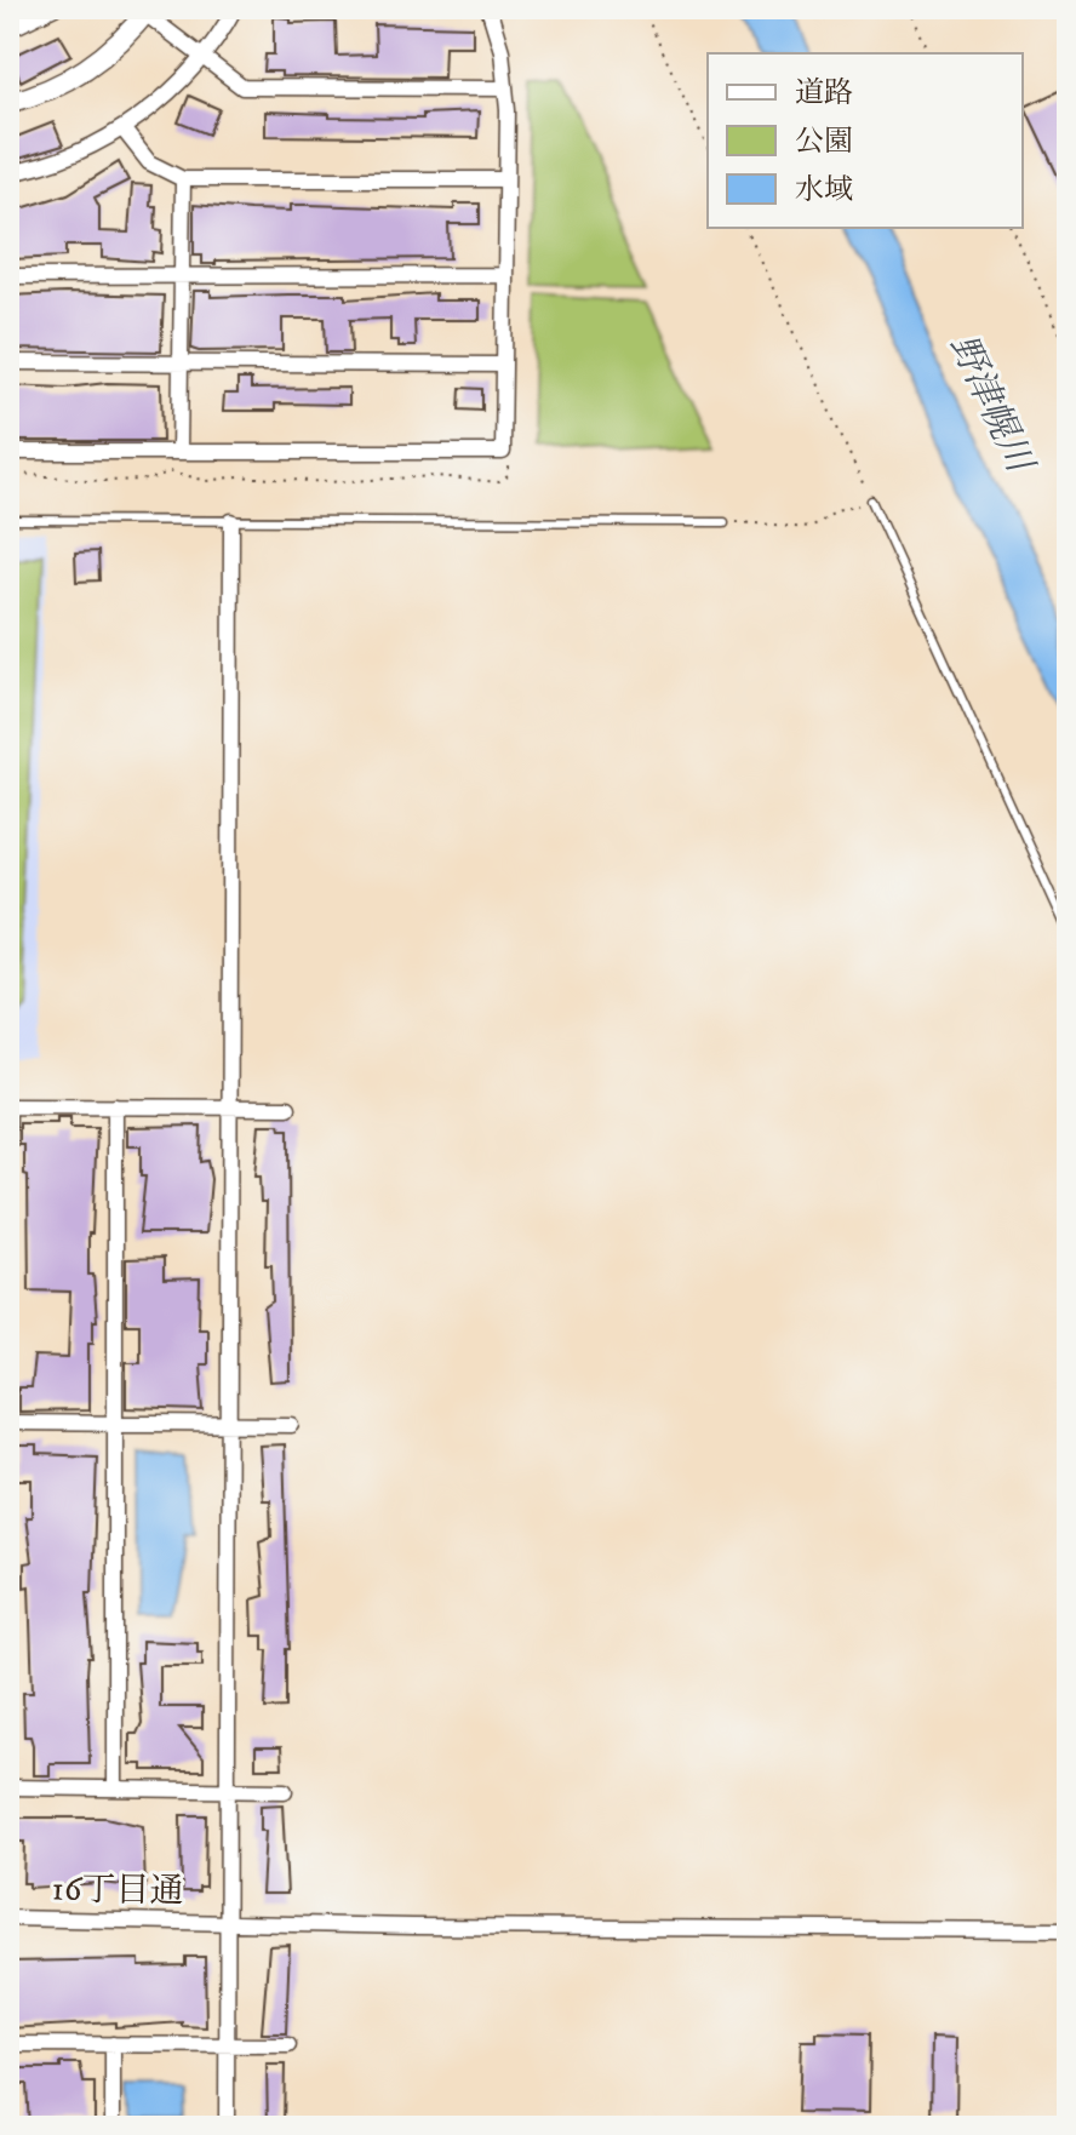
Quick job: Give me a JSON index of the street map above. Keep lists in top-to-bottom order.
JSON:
{
  "streets": {
    "street": ["16丁目通"]
  },
  "water": ["野津幌川"],
  "legend": ["道路", "公園", "水域"]
}
